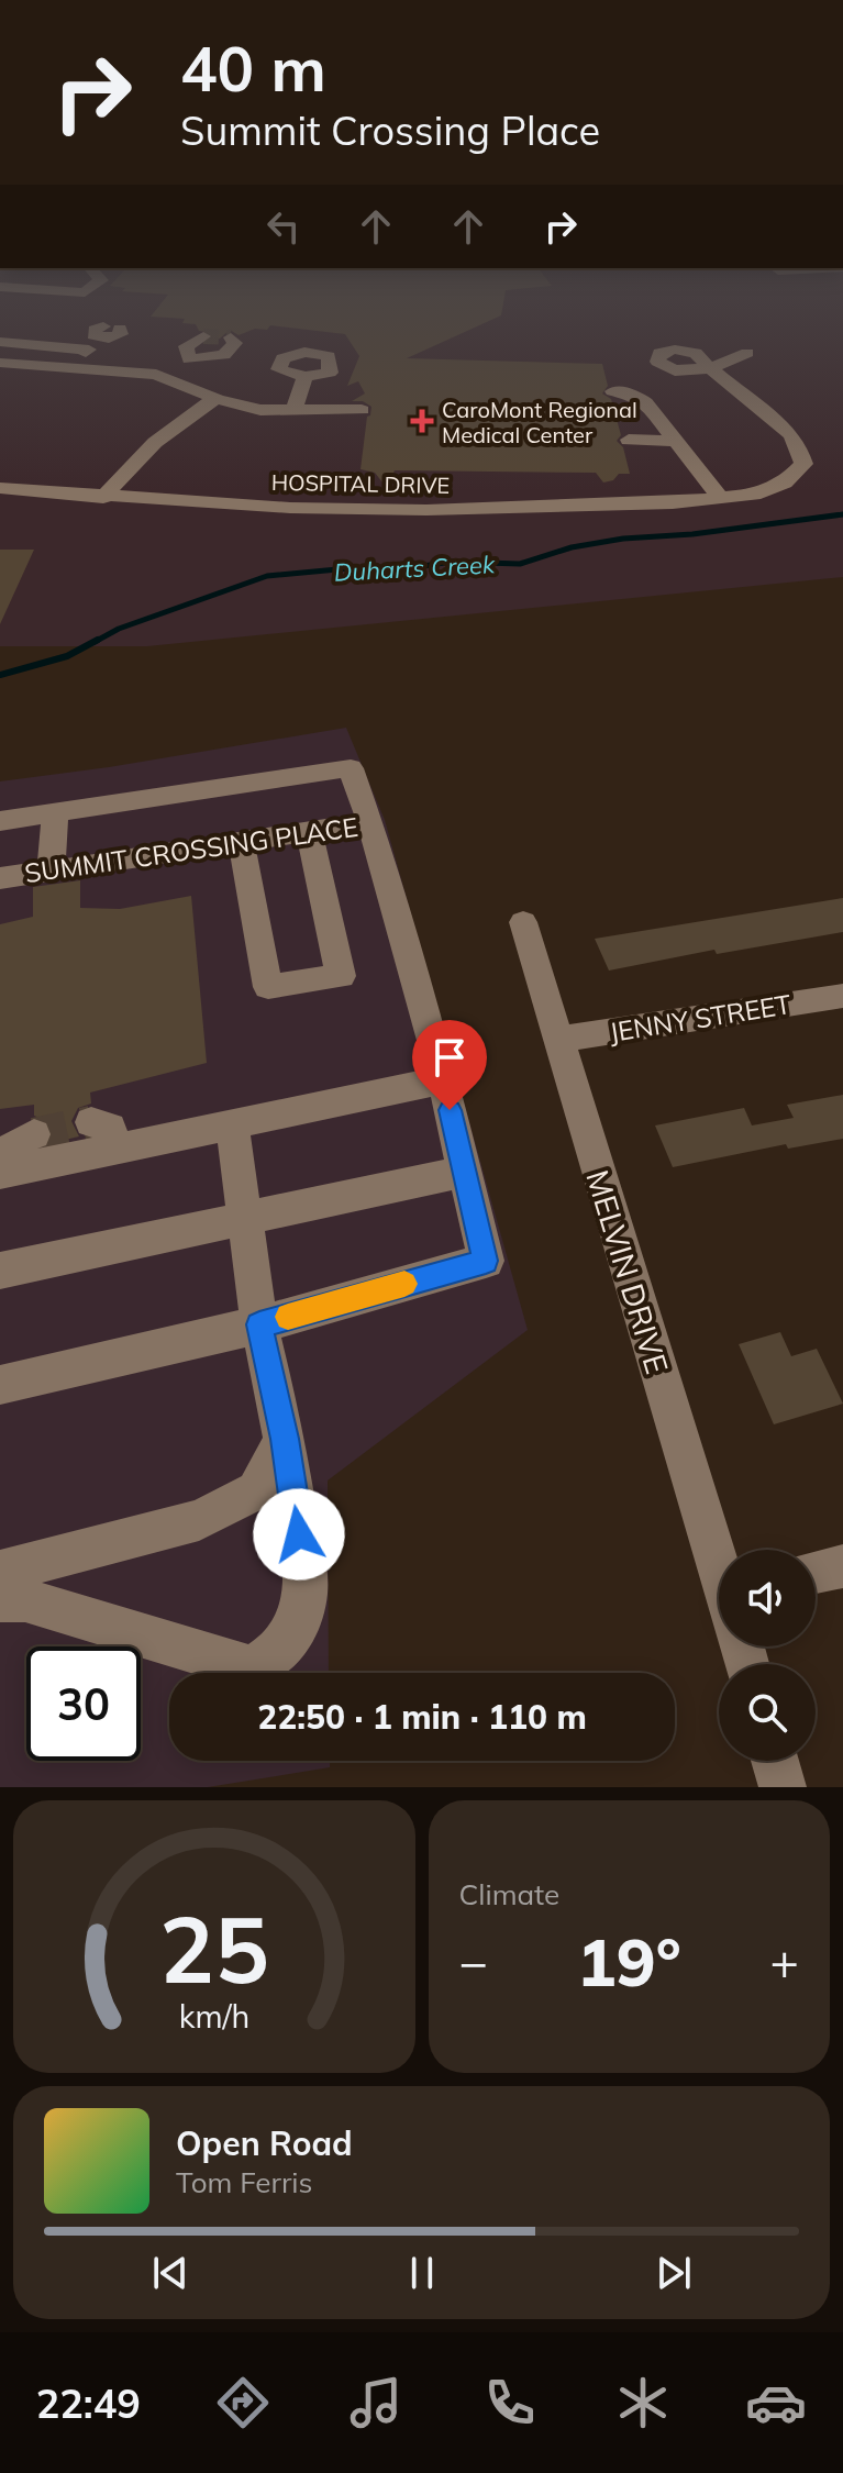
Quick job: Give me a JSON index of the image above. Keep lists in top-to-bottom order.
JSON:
{
  "streets": {
    "street": [
      "HOSPITAL DRIVE",
      "SUMMIT CROSSING PLACE",
      "JENNY STREET",
      "MELVIN DRIVE"
    ]
  },
  "crossings": [
    ["JENNY STREET", "MELVIN DRIVE"]
  ],
  "water": ["Duharts Creek"],
  "places": {
    "health": ["CaroMont Regional Medical Center"]
  },
  "page": {
    "turn": ["40 m", "Summit Crossing Place"],
    "limit": "30",
    "trip": "22:50 · 1 min · 110 m",
    "tile": "Climate",
    "heat": ["−", "19°", "+"],
    "song": ["Open Road", "Tom Ferris"],
    "tabs": "22:49",
    "gauge": ["25", "km/h"]
  }
}
